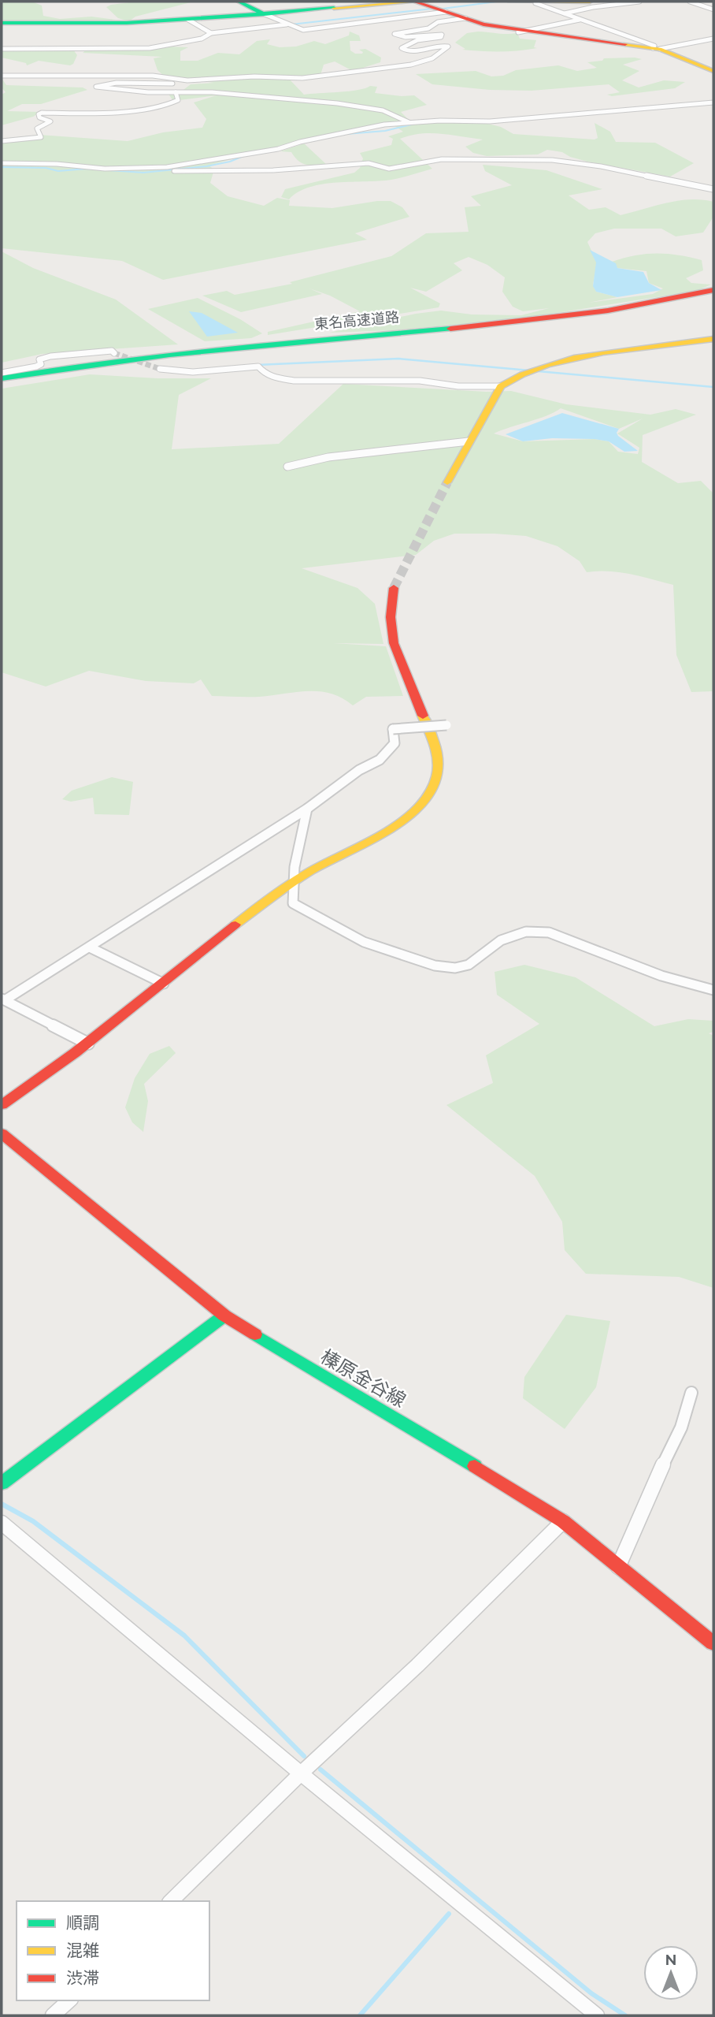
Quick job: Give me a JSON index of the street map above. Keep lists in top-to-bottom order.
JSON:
{
  "streets": {
    "main road": ["東名高速道路", "榛原金谷線"]
  },
  "legend": ["順調", "混雑", "渋滞"],
  "north": "top"
}
